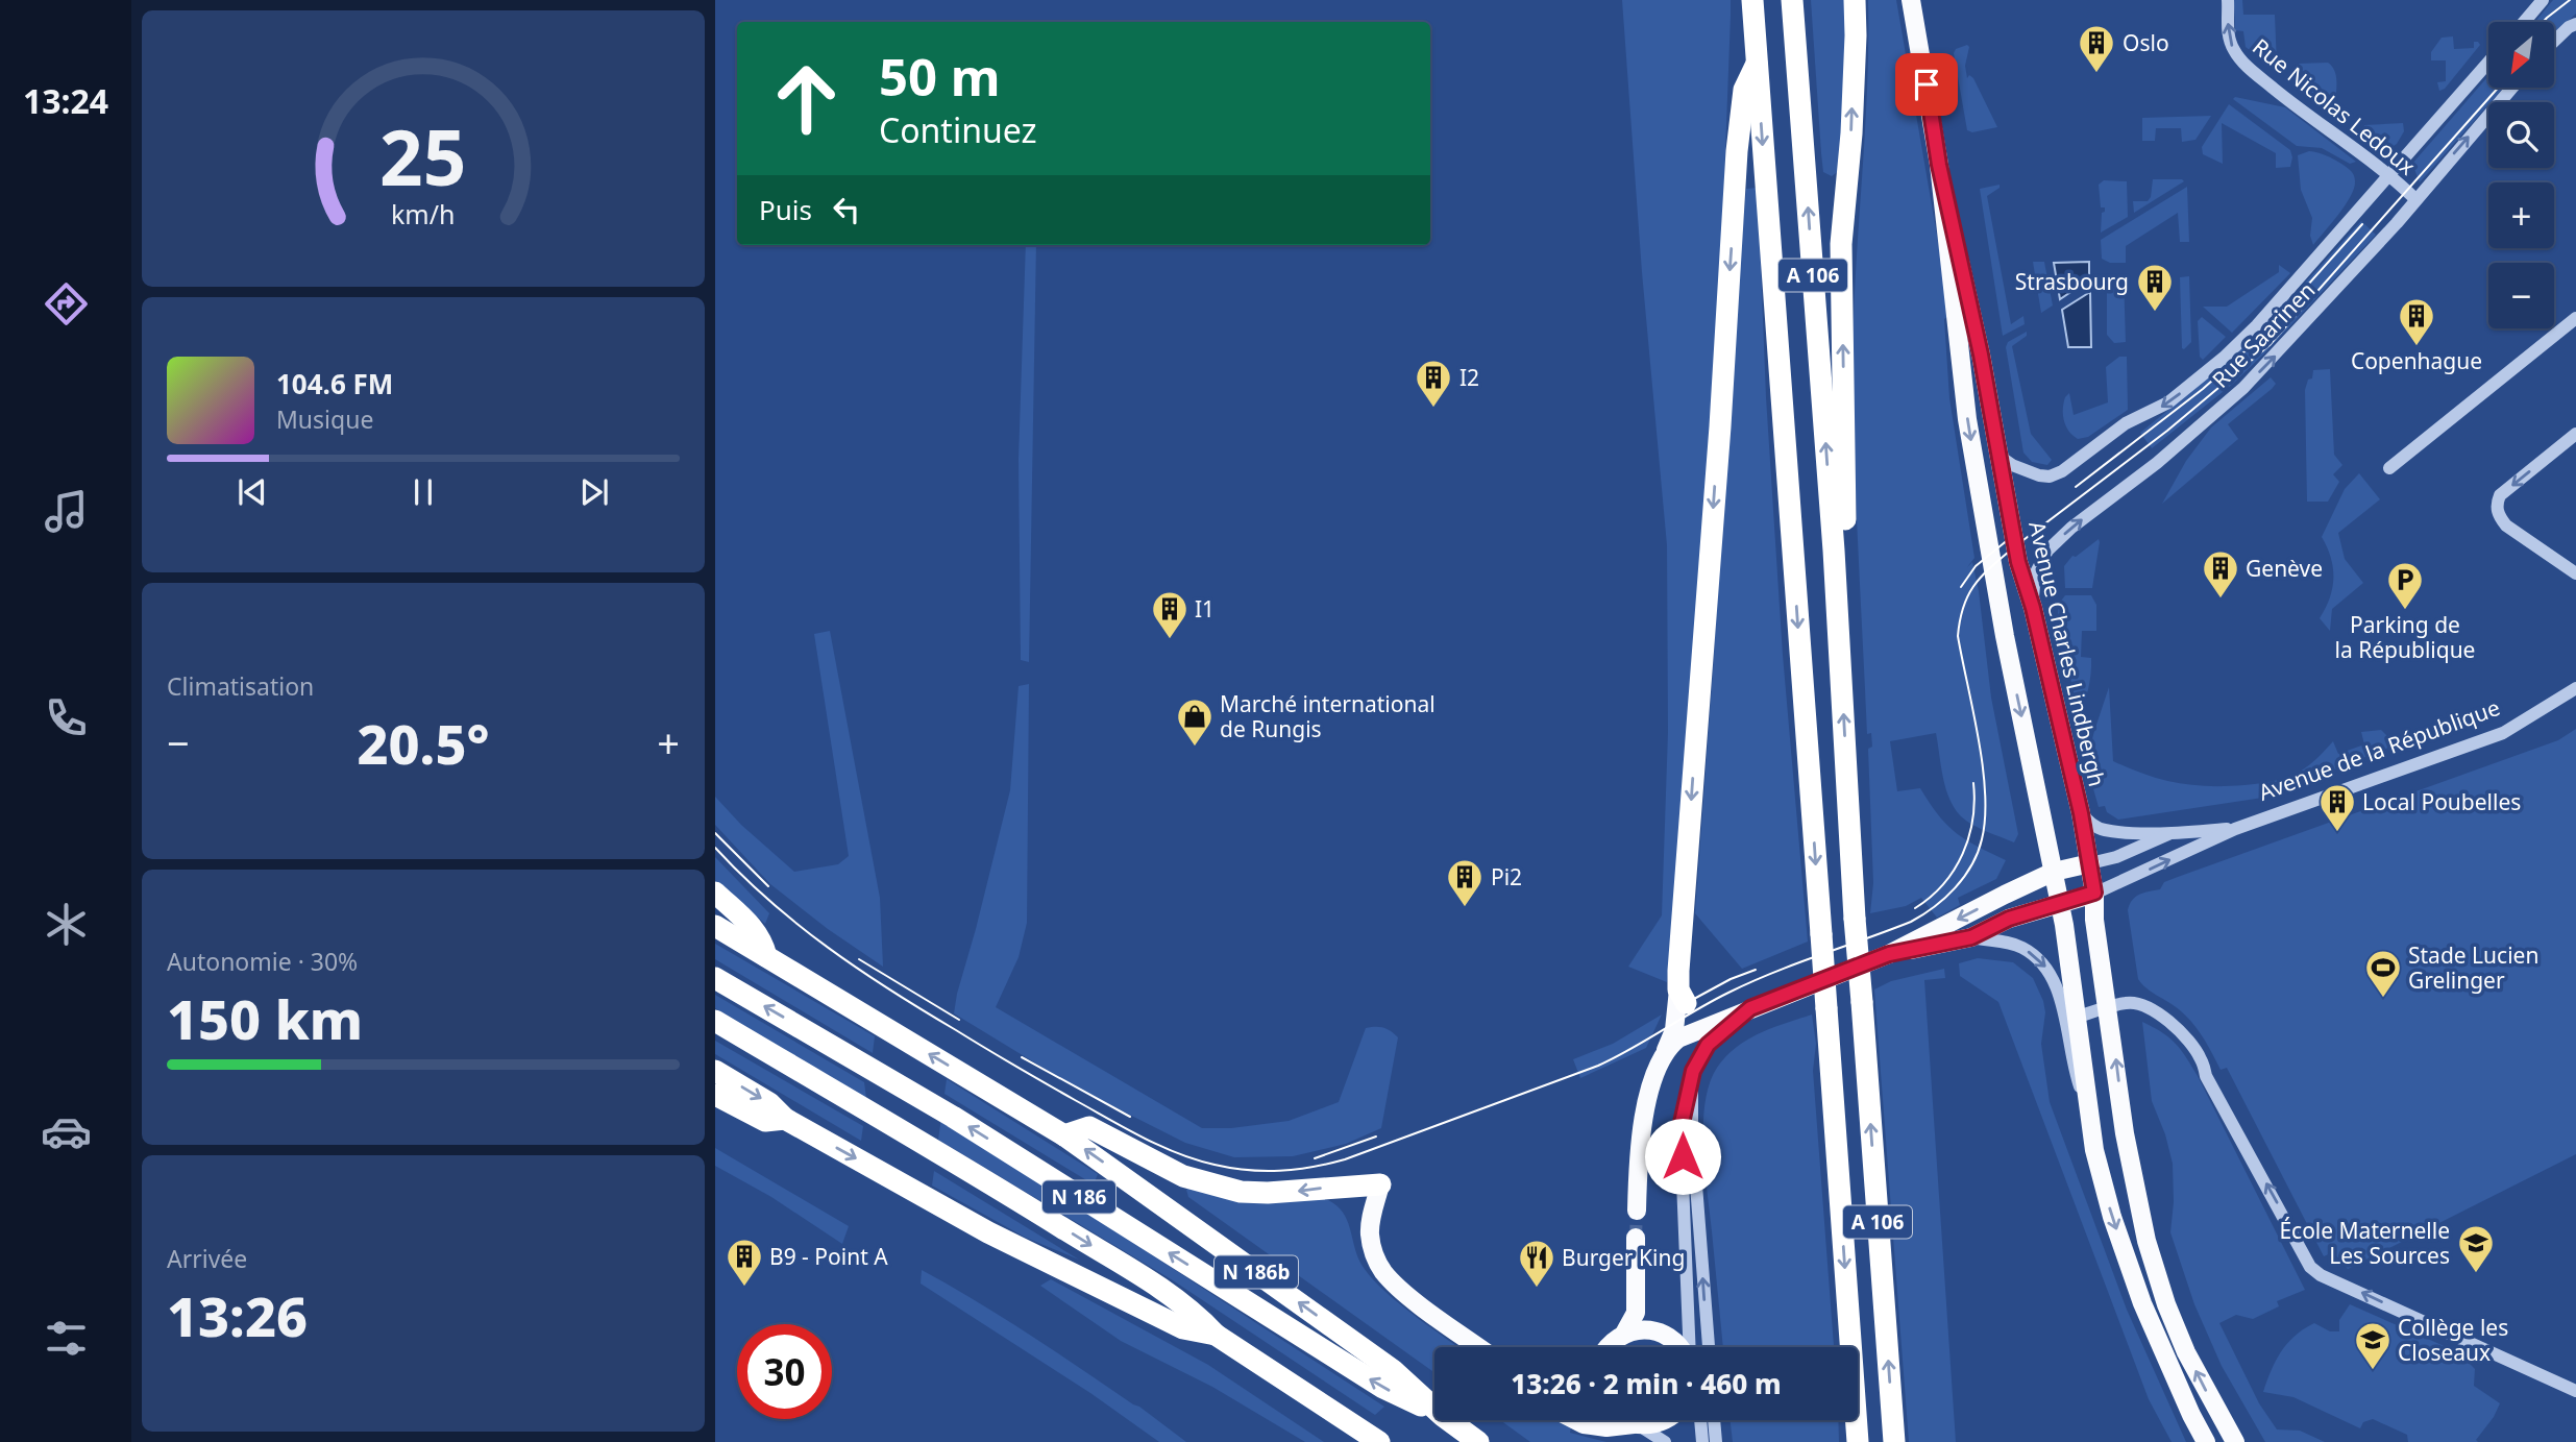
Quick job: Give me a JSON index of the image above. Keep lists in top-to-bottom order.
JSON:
{
  "streets": {
    "highway": ["A 106", "N 186", "N 186b"],
    "main road": ["Avenue Charles Lindbergh", "Avenue de la République"],
    "street": ["Rue Nicolas Ledoux", "Rue Saarinen"]
  },
  "crossings": [
    ["Rue Nicolas Ledoux", "Rue Saarinen"],
    ["Rue Saarinen", "Avenue Charles Lindbergh"],
    ["Avenue Charles Lindbergh", "Avenue de la République"]
  ],
  "one_way": ["Rue Nicolas Ledoux"],
  "places": {
    "building": [
      "Oslo",
      "Strasbourg",
      "Copenhague",
      "I2",
      "Genève",
      "I1",
      "Local Poubelles",
      "Pi2",
      "B9 - Point A"
    ],
    "parking": ["Parking de la République"],
    "shop": ["Marché international de Rungis"],
    "sports": ["Stade Lucien Grelinger"],
    "school or university": ["École Maternelle Les Sources", "Collège les Closeaux"],
    "restaurant": ["Burger King"]
  },
  "north": "bottom left",
  "page": {
    "tabs": "13:24",
    "map_buttons": ["+", "−"],
    "turn": ["50 m", "Continuez"],
    "then": "Puis",
    "song": ["104.6 FM", "Musique"],
    "tile": [
      "Climatisation",
      ["Autonomie · 30%", "150 km"],
      ["Arrivée", "13:26"]
    ],
    "heat": ["−", "20.5°", "+"],
    "limit": "30",
    "trip": "13:26 · 2 min · 460 m",
    "gauge": ["25", "km/h"]
  }
}
